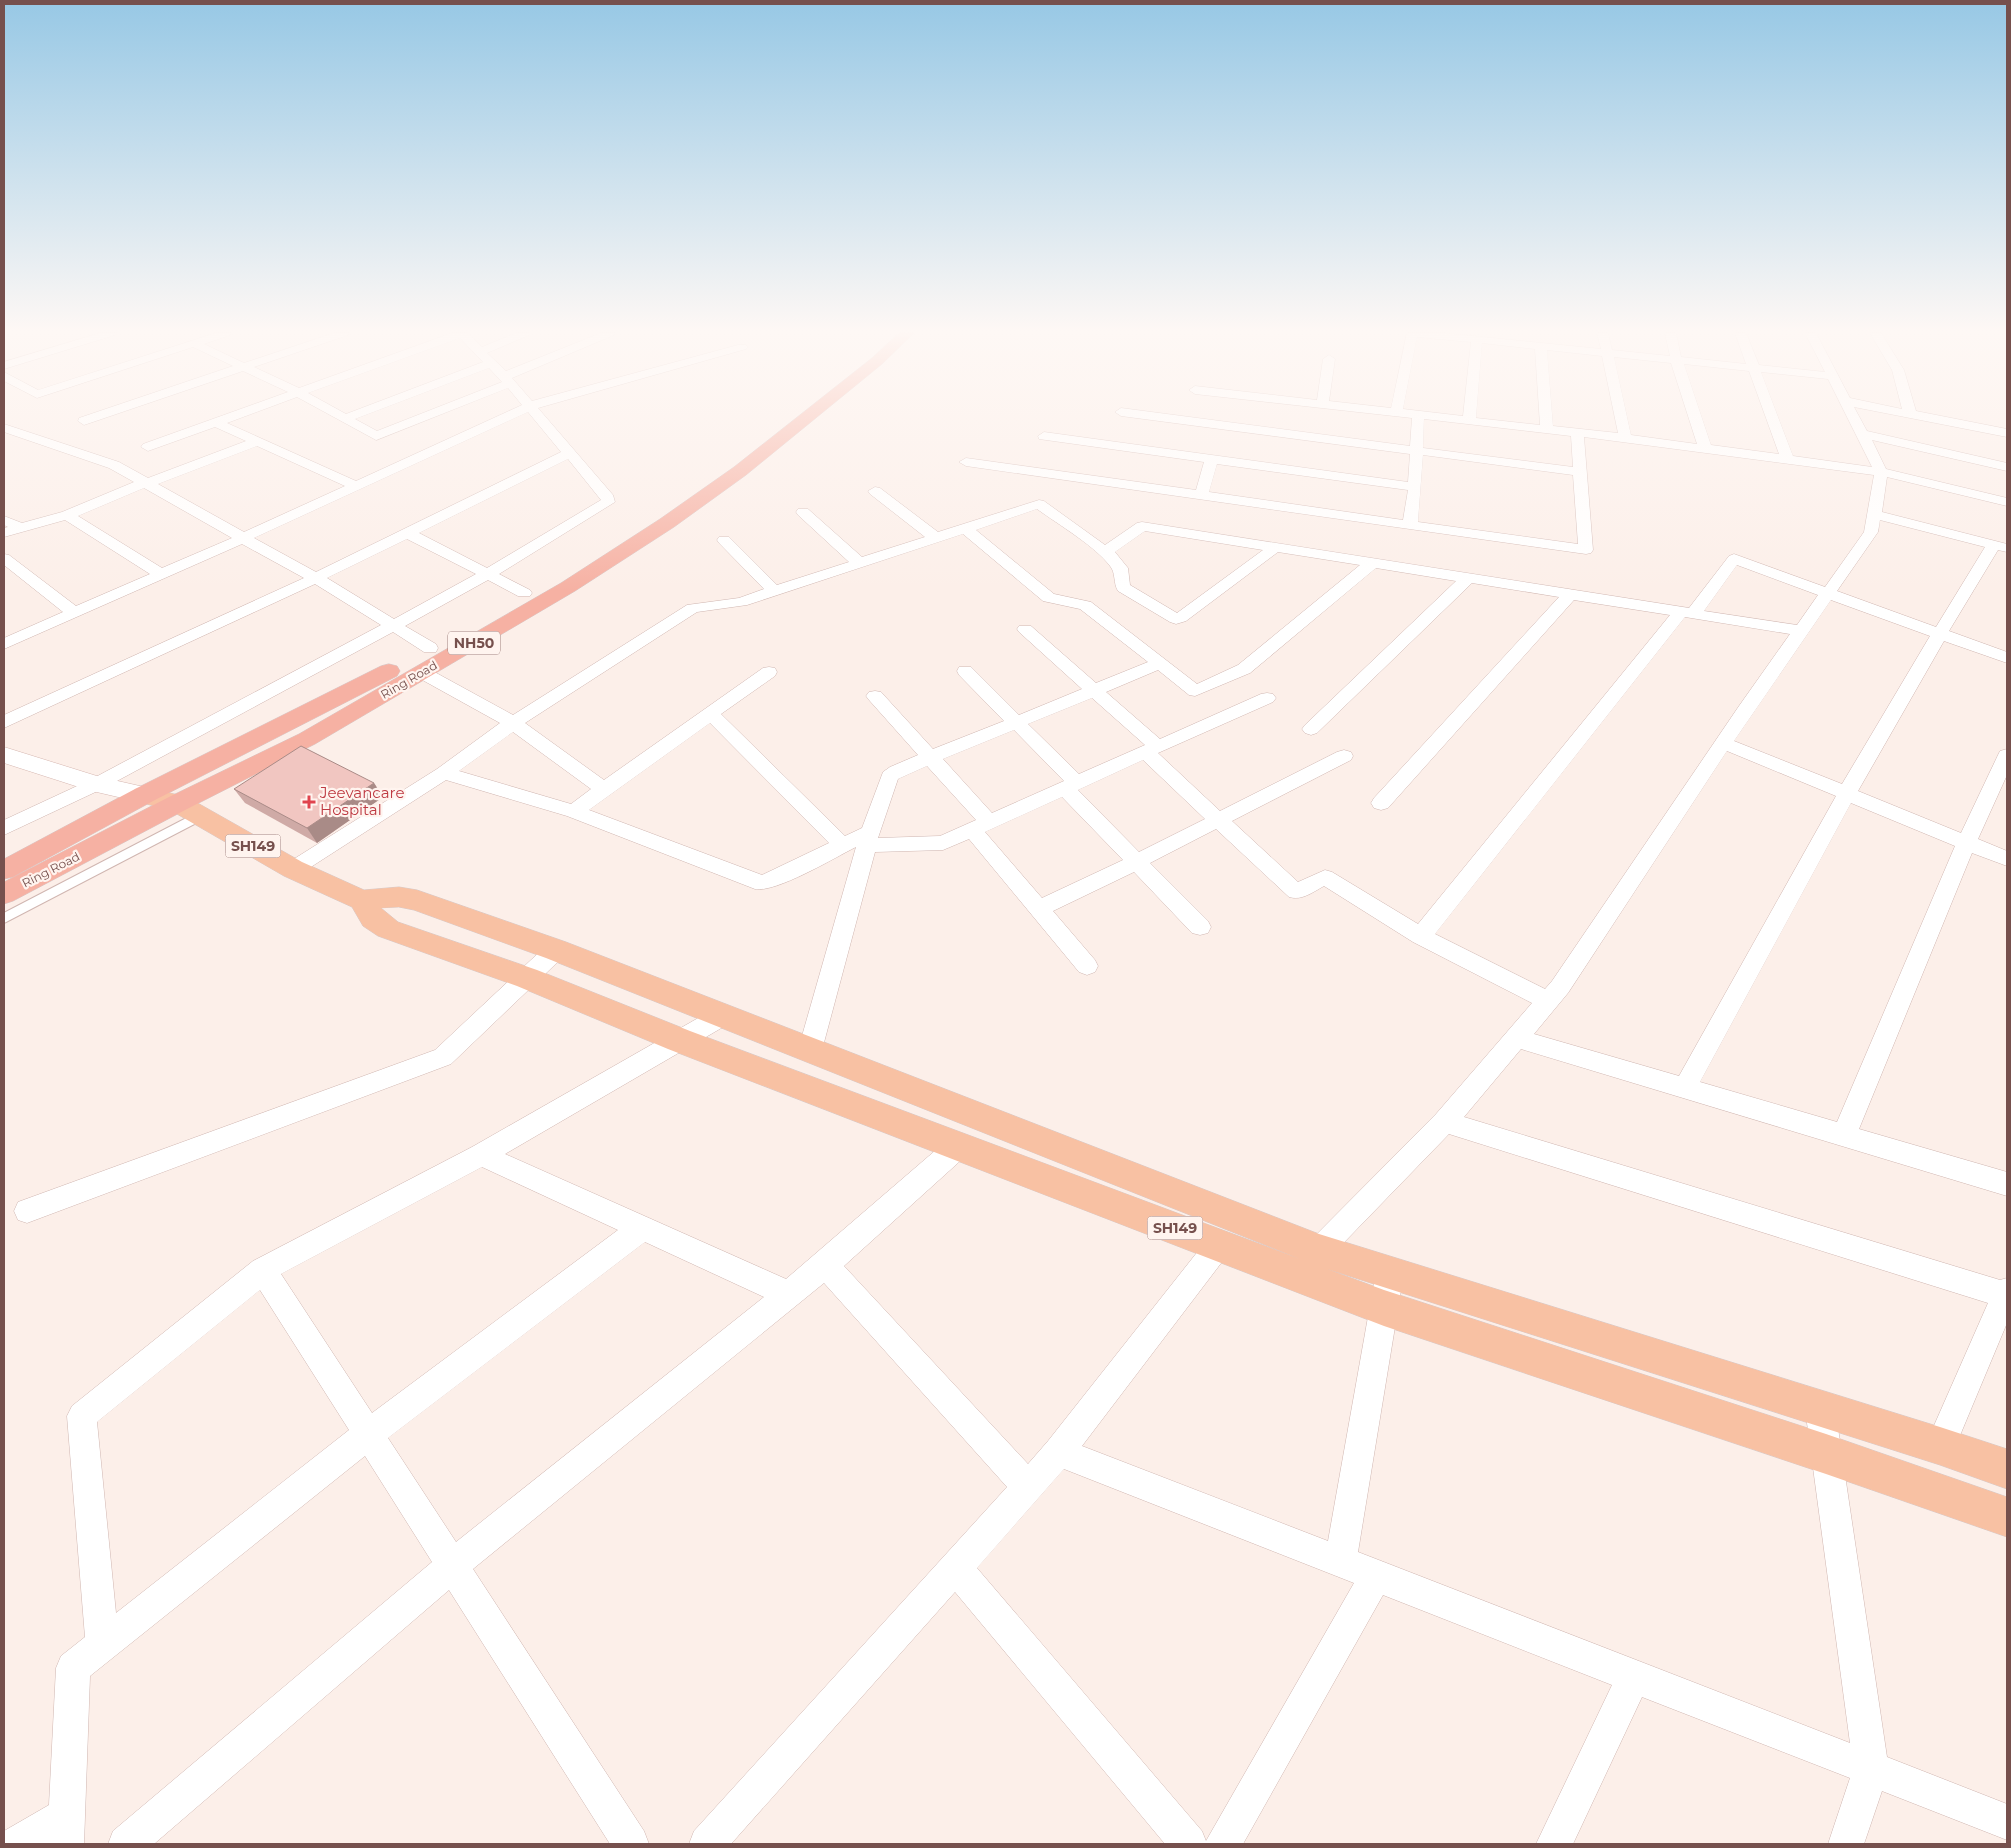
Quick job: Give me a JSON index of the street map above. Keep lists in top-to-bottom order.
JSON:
{
  "streets": {
    "highway": ["NH50", "Ring Road"],
    "main road": ["SH149"]
  },
  "crossings": [
    ["Ring Road", "SH149"]
  ],
  "places": {
    "health": ["Jeevancare Hospital"]
  }
}
